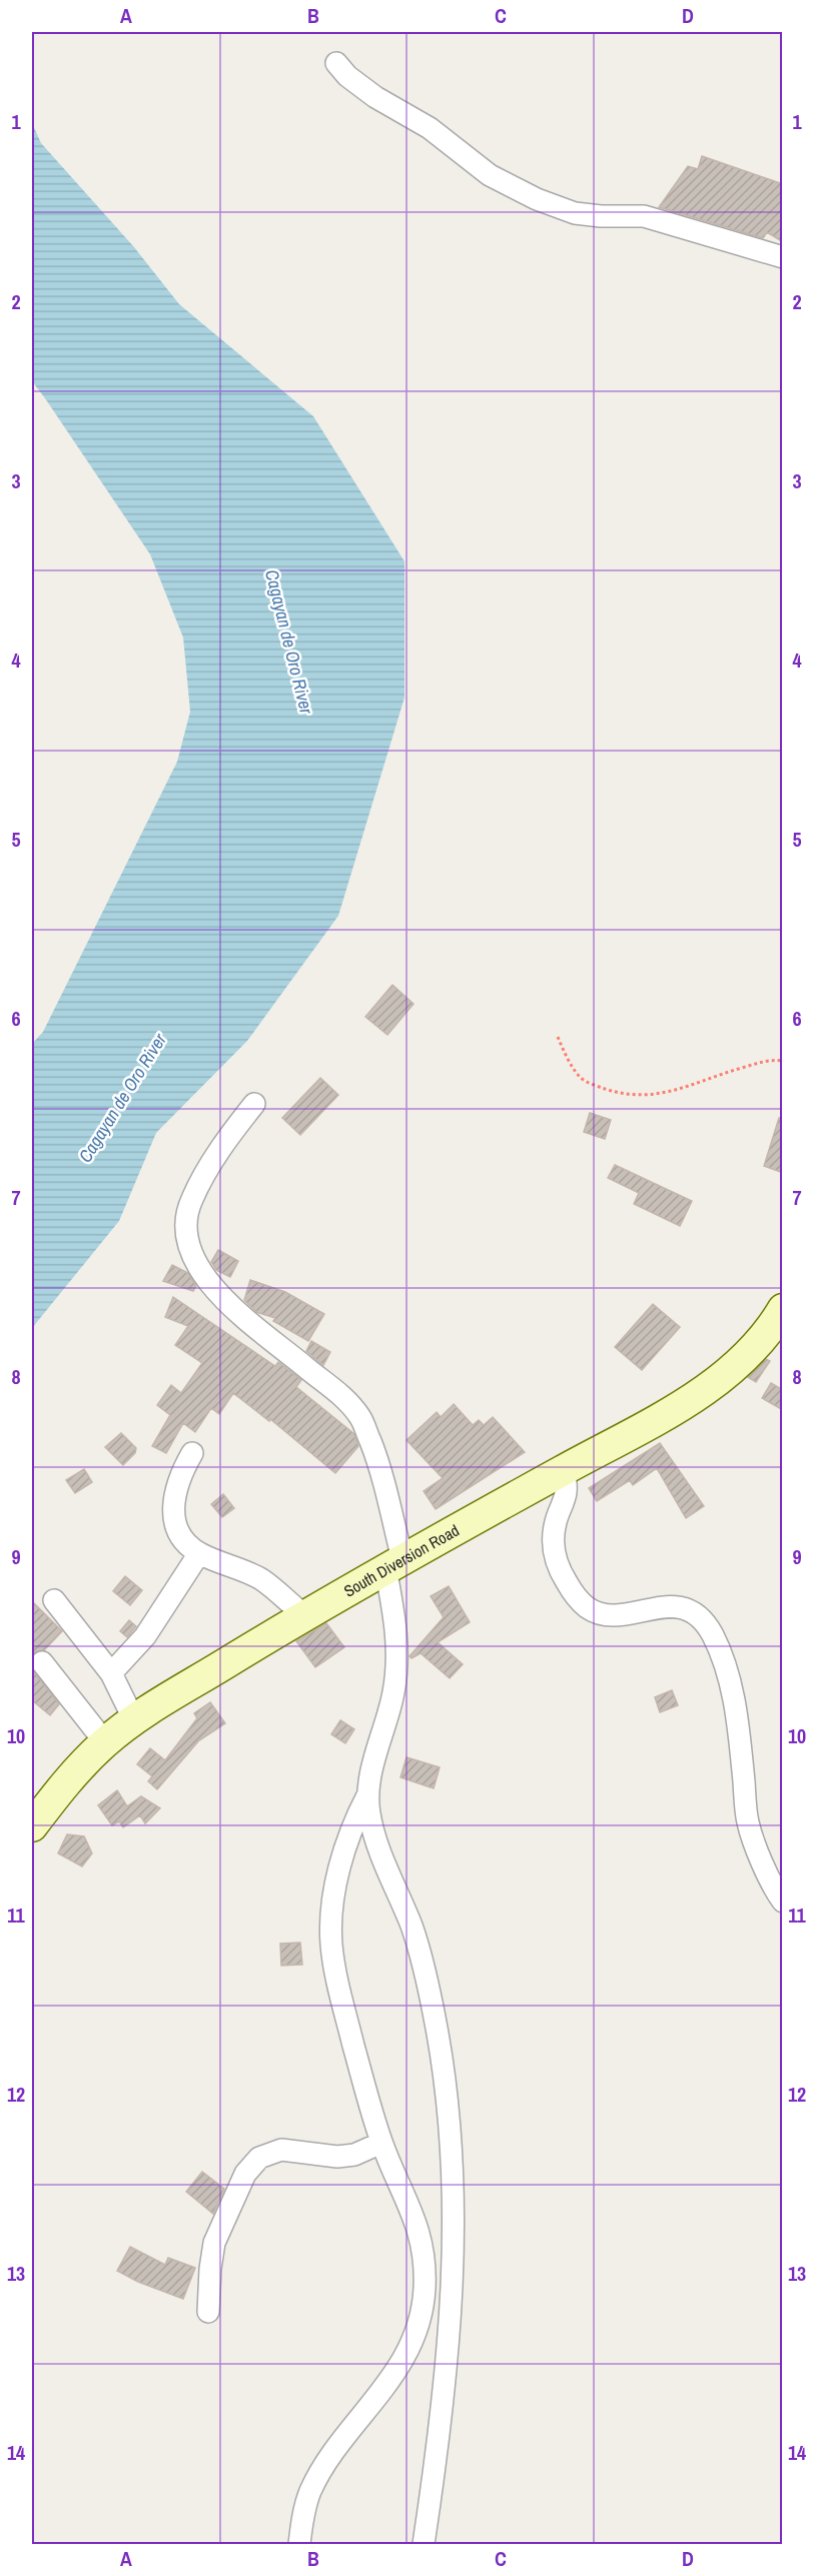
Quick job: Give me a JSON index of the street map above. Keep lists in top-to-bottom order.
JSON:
{
  "streets": {
    "main road": ["South Diversion Road"]
  },
  "water": ["Cagayan de Oro River"],
  "grid": {
    "columns": [
      "A",
      "B",
      "C",
      "D"
    ],
    "rows": [
      "1",
      "2",
      "3",
      "4",
      "5",
      "6",
      "7",
      "8",
      "9",
      "10",
      "11",
      "12",
      "13",
      "14"
    ]
  }
}
